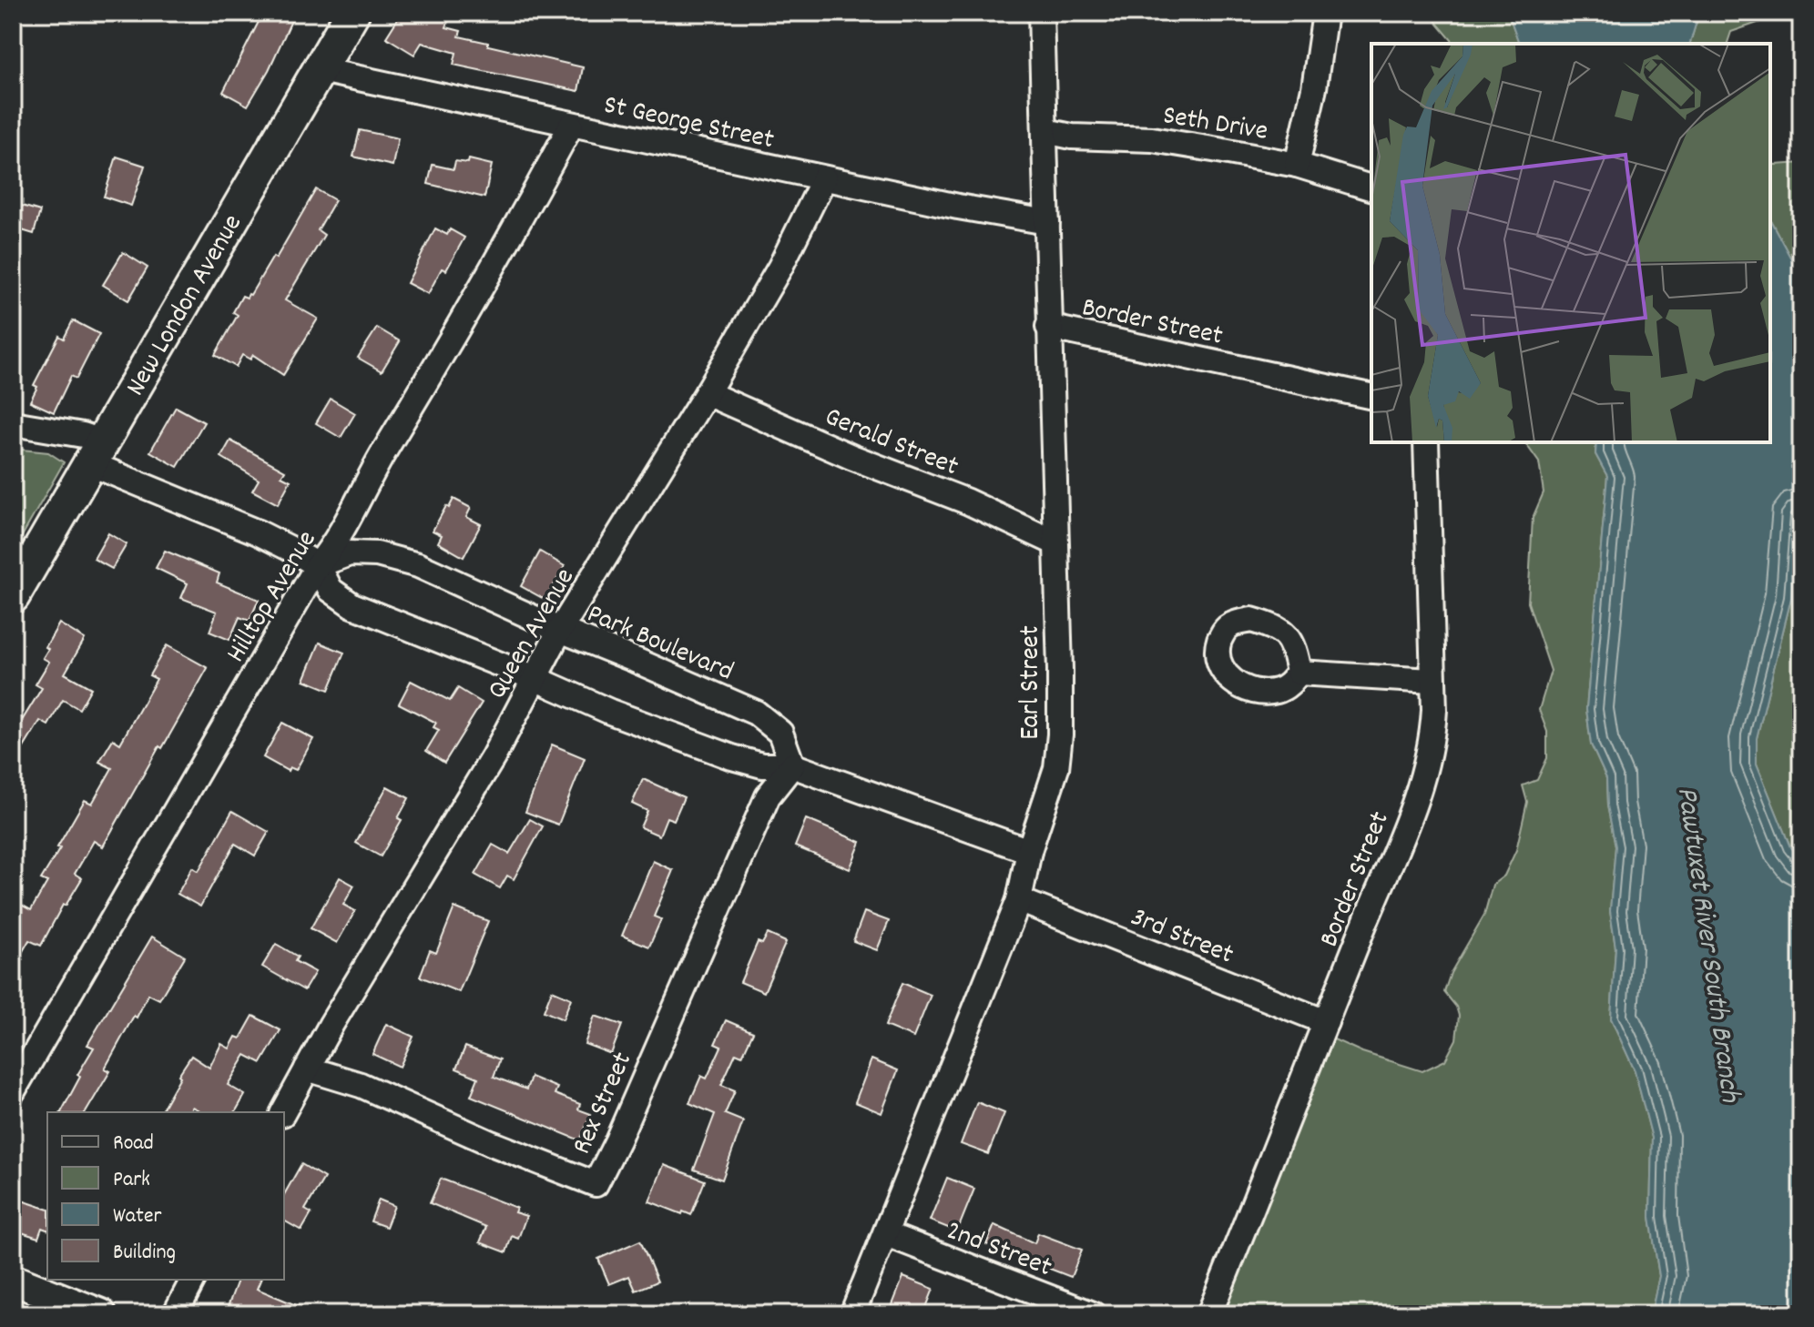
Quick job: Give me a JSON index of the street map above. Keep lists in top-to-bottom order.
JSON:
{
  "streets": {
    "main road": ["New London Avenue"],
    "street": [
      "St George Street",
      "Seth Drive",
      "Border Street",
      "Gerald Street",
      "Hilltop Avenue",
      "Queen Avenue",
      "Park Boulevard",
      "Earl Street",
      "3rd Street",
      "Rex Street",
      "2nd Street"
    ]
  },
  "crossings": [
    ["St George Street", "New London Avenue"],
    ["St George Street", "Hilltop Avenue"],
    ["St George Street", "Queen Avenue"],
    ["St George Street", "Earl Street"],
    ["Seth Drive", "Earl Street"],
    ["Border Street", "Earl Street"],
    ["Border Street", "3rd Street"],
    ["Gerald Street", "Queen Avenue"],
    ["Gerald Street", "Earl Street"],
    ["Hilltop Avenue", "Park Boulevard"],
    ["Queen Avenue", "Park Boulevard"],
    ["Queen Avenue", "Rex Street"],
    ["Park Boulevard", "Rex Street"],
    ["Earl Street", "3rd Street"],
    ["Earl Street", "2nd Street"]
  ],
  "water": ["Pawtuxet River South Branch"],
  "legend": [
    "Road",
    "Park",
    "Water",
    "Building"
  ]
}
